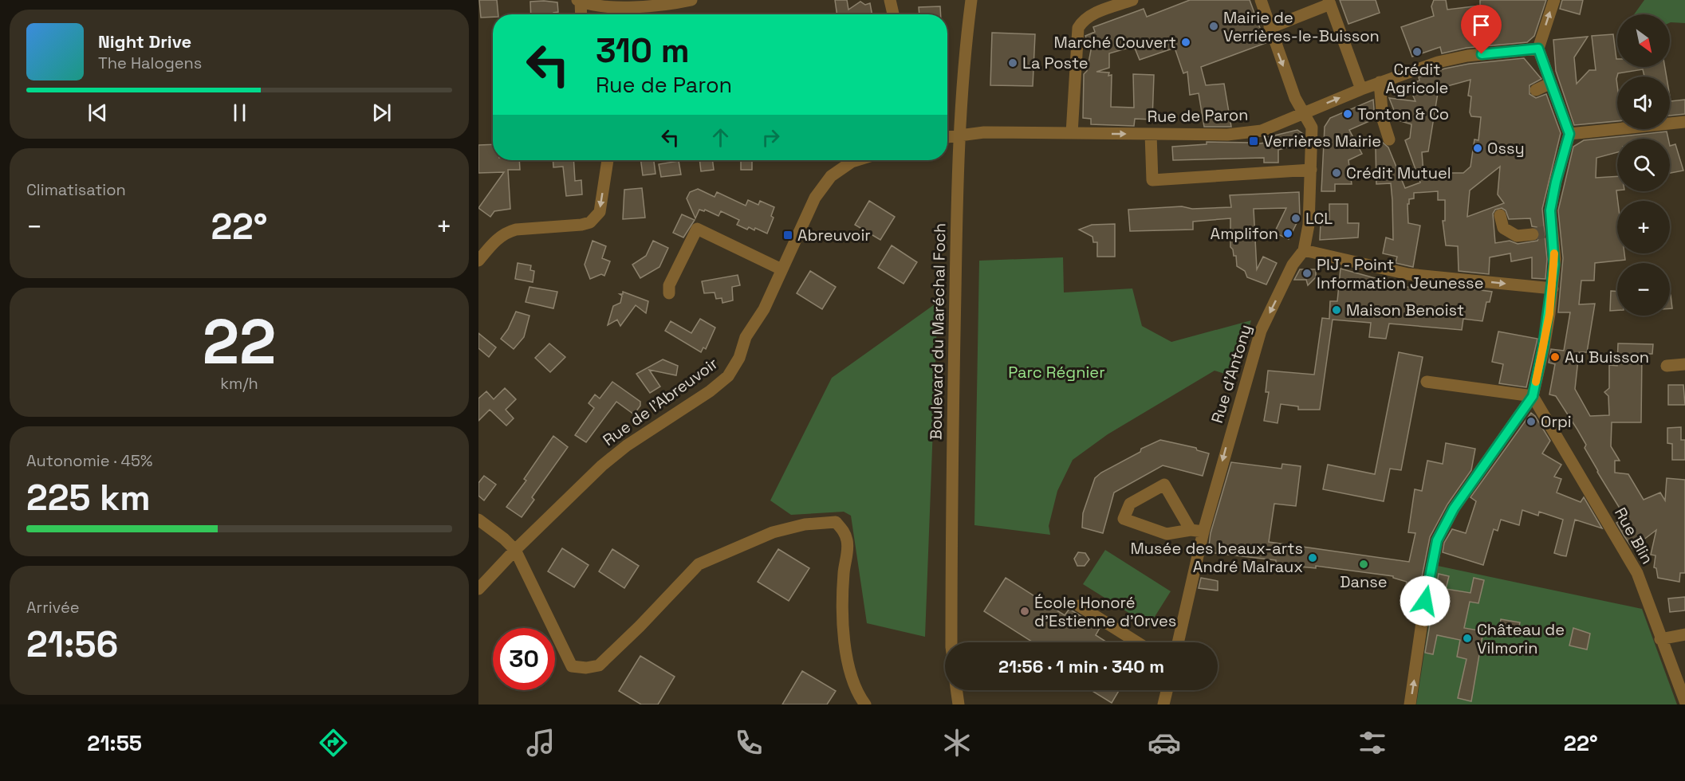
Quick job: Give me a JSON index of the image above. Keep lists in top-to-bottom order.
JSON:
{
  "streets": {
    "street": [
      "Rue de Paron",
      "Boulevard du Maréchal Foch",
      "Rue d'Antony",
      "Rue de l'Abreuvoir",
      "Rue Blin"
    ]
  },
  "crossings": [
    ["Rue de Paron", "Boulevard du Maréchal Foch"],
    ["Rue de Paron", "Rue d'Antony"]
  ],
  "one_way": ["Rue d'Antony"],
  "parks": ["Parc Régnier"],
  "places": {
    "other": [
      "Mairie de Verrières-le-Buisson",
      "Marché Couvert",
      "Crédit Agricole",
      "La Poste",
      "Tonton & Co",
      "Ossy",
      "Crédit Mutuel",
      "LCL",
      "Amplifon",
      "PIJ - Point Information Jeunesse",
      "Maison Benoist",
      "Au Buisson",
      "Orpi",
      "Musée des beaux-arts André Malraux",
      "Danse",
      "École Honoré d'Estienne d'Orves",
      "Château de Vilmorin"
    ],
    "transit": ["Verrières Mairie", "Abreuvoir"]
  },
  "north": "bottom right",
  "page": {
    "map_buttons": ["+", "−"],
    "turn": ["310 m", "Rue de Paron"],
    "song": ["Night Drive", "The Halogens"],
    "tile": [
      "Climatisation",
      ["22", "km/h"],
      ["Autonomie · 45%", "225 km"],
      ["Arrivée", "21:56"]
    ],
    "heat": ["−", "22°", "+"],
    "limit": "30",
    "trip": "21:56 · 1 min · 340 m",
    "tabs": ["21:55", "22°"]
  }
}
